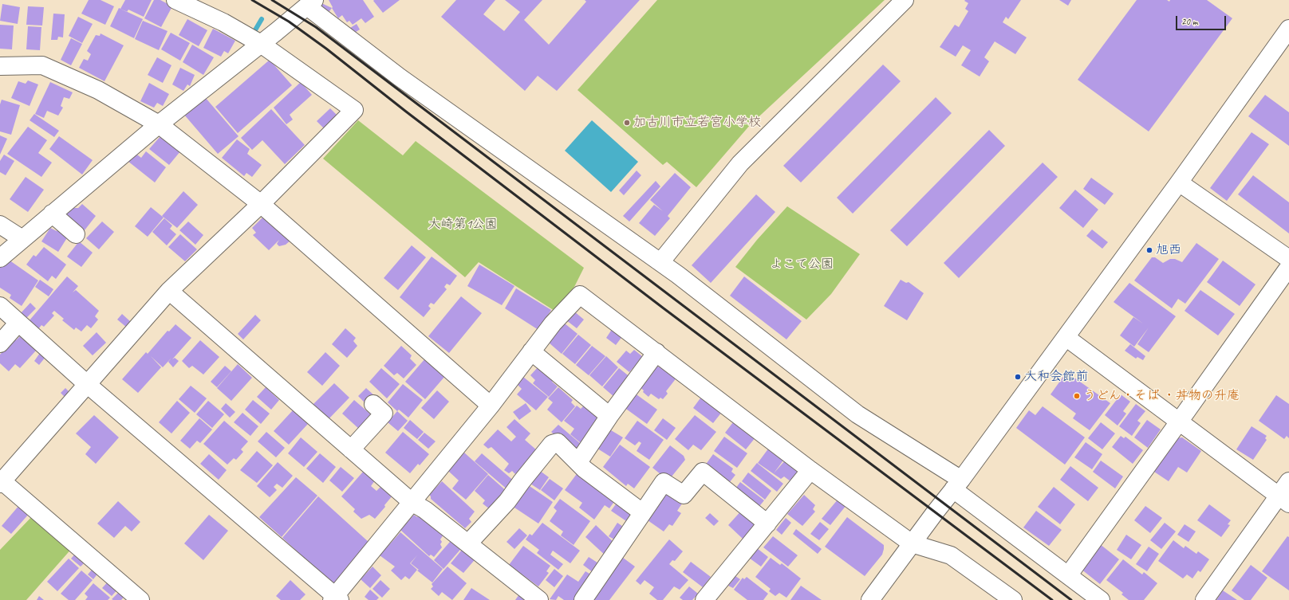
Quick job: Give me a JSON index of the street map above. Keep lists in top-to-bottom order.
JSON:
{
  "parks": ["大崎第1公園", "よこて公園"],
  "places": [
    "加古川市立若宮小学校",
    "旭西",
    "大和会館前",
    "うどん・そば ・丼物の升庵"
  ],
  "scale_bar": "20 m"
}
